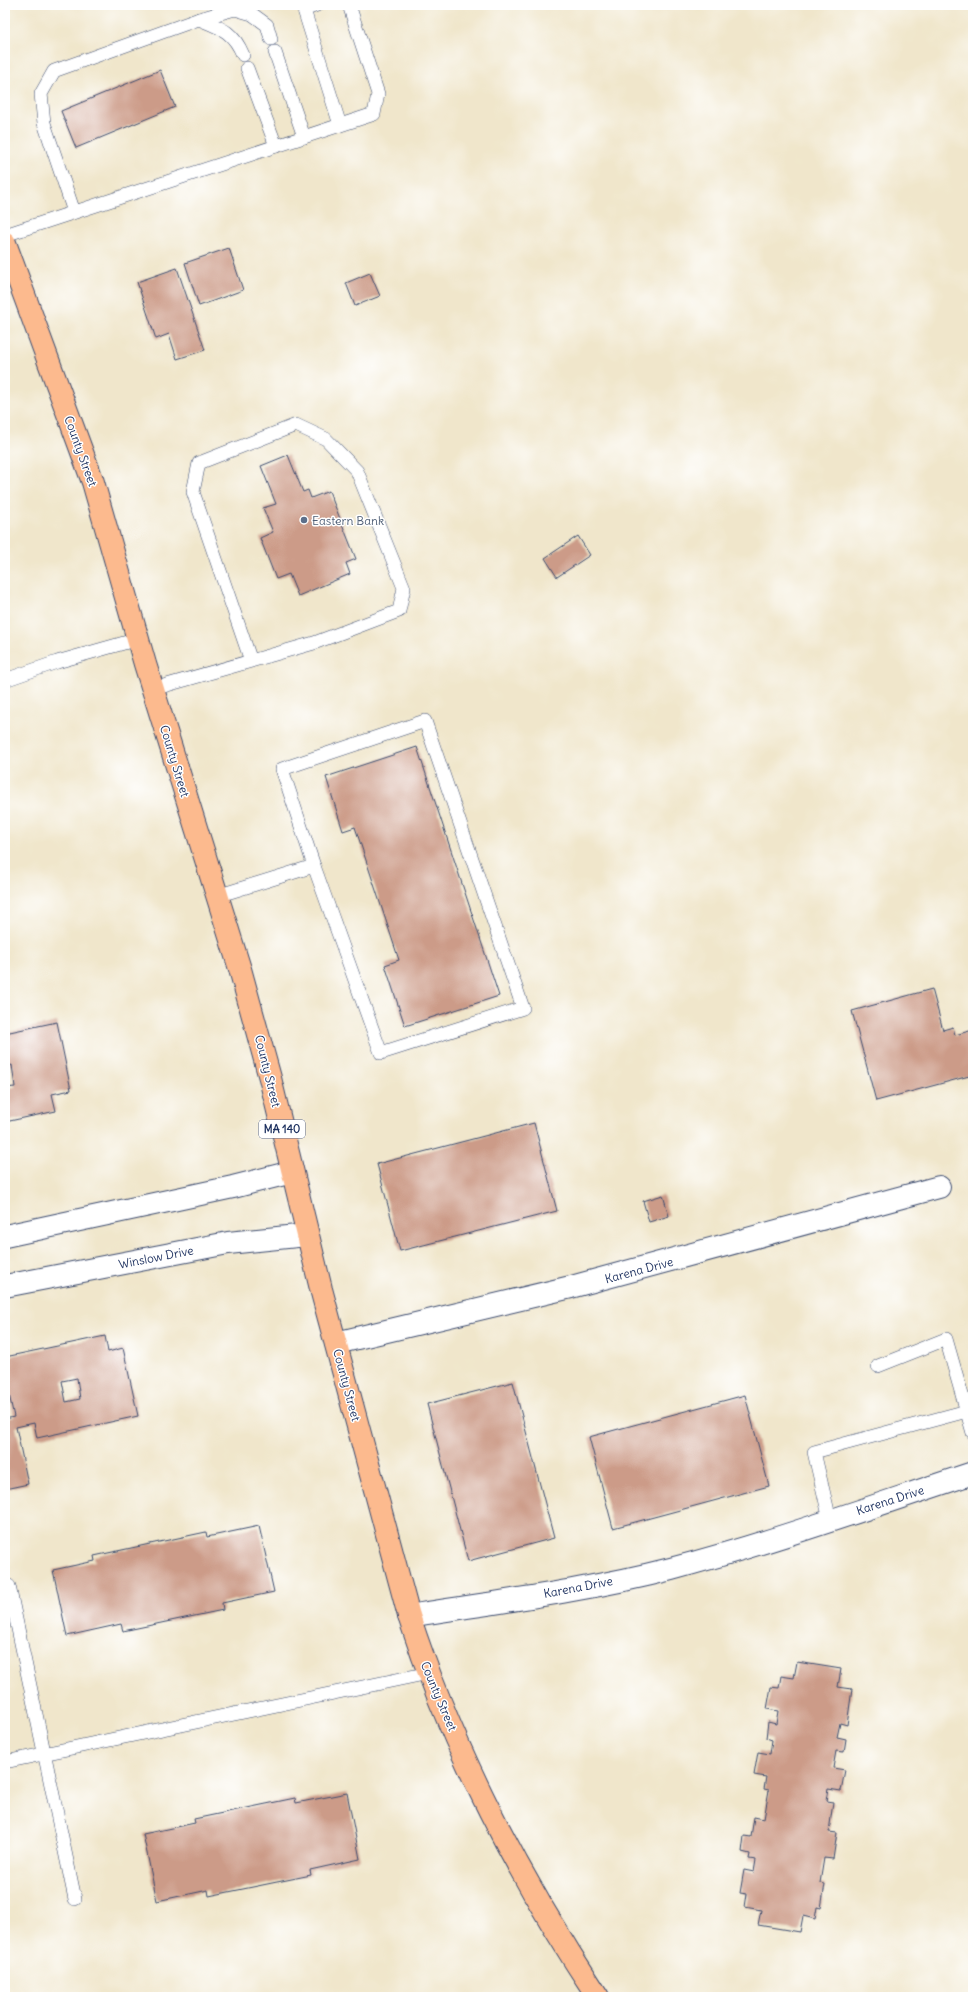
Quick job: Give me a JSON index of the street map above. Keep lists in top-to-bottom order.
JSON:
{
  "streets": {
    "main road": ["County Street", "MA 140"],
    "street": ["Winslow Drive", "Karena Drive"]
  },
  "crossings": [
    ["County Street", "Winslow Drive"],
    ["County Street", "Karena Drive"]
  ],
  "places": ["Eastern Bank"]
}
